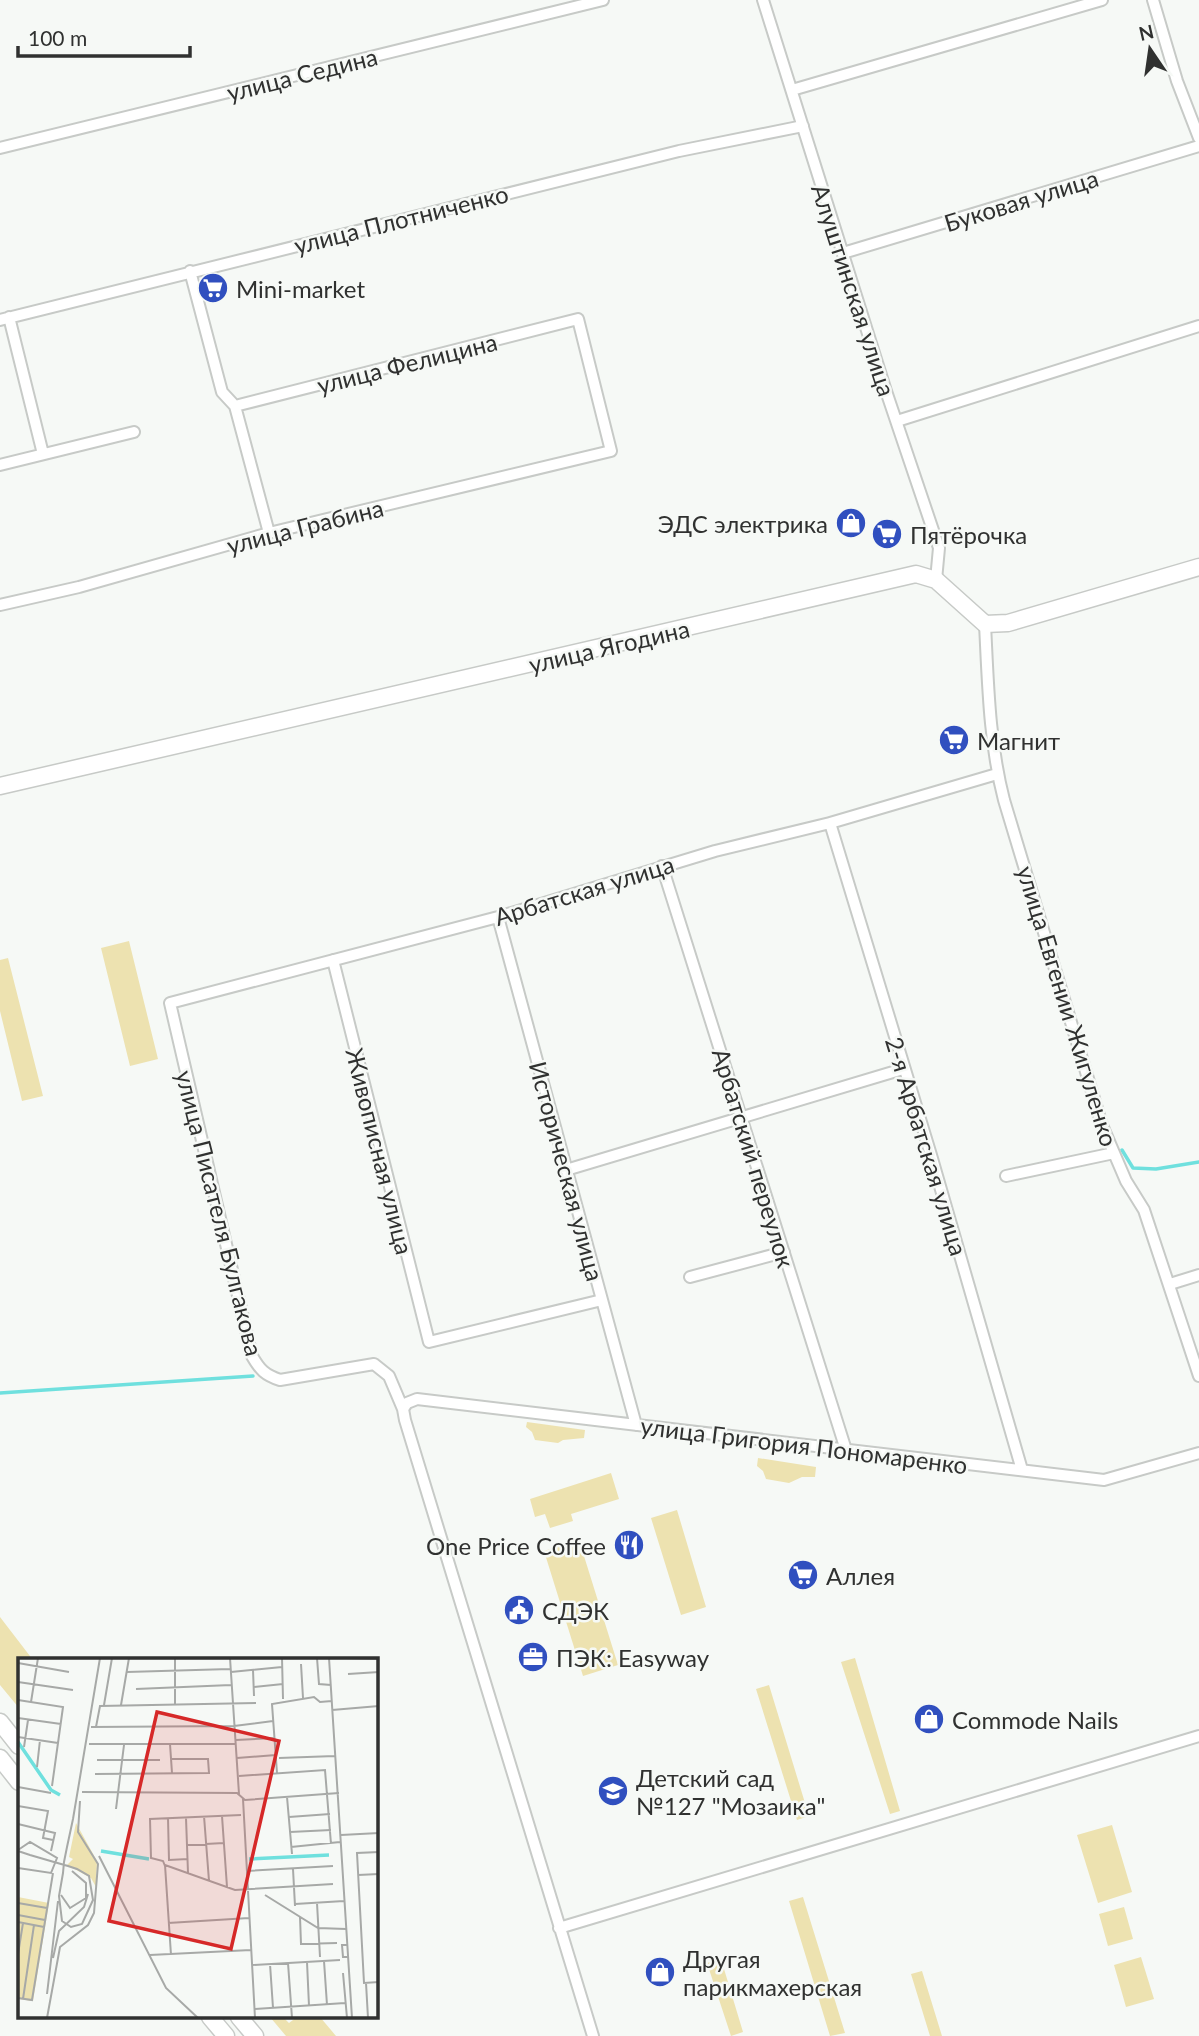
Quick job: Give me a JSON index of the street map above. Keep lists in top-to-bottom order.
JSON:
{
  "streets": {
    "street": [
      "улица Седина",
      "Буковая улица",
      "улица Плотниченко",
      "Алуштинская улица",
      "улица Фелицина",
      "улица Грабина",
      "улица Ягодина",
      "Арбатская улица",
      "улица Евгении Жигуленко",
      "2-я Арбатская улица",
      "Живописная улица",
      "Арбатский переулок",
      "Историческая улица",
      "улица Писателя Булгакова",
      "улица Григория Пономаренко"
    ]
  },
  "crossings": [
    ["Буковая улица", "Алуштинская улица"],
    ["улица Плотниченко", "Алуштинская улица"],
    ["Алуштинская улица", "улица Ягодина"],
    ["улица Фелицина", "улица Грабина"],
    ["Арбатская улица", "улица Евгении Жигуленко"],
    ["Арбатская улица", "2-я Арбатская улица"],
    ["Арбатская улица", "Живописная улица"],
    ["Арбатская улица", "Арбатский переулок"],
    ["Арбатская улица", "Историческая улица"],
    ["Арбатская улица", "улица Писателя Булгакова"],
    ["2-я Арбатская улица", "улица Григория Пономаренко"],
    ["Живописная улица", "Историческая улица"],
    ["Арбатский переулок", "улица Григория Пономаренко"],
    ["Историческая улица", "улица Григория Пономаренко"],
    ["улица Писателя Булгакова", "улица Григория Пономаренко"]
  ],
  "places": {
    "supermarket": [
      "Mini-market",
      "Пятёрочка",
      "Магнит",
      "Аллея"
    ],
    "shop": ["ЭДС электрика", "Commode Nails", "Другая парикмахерская"],
    "restaurant": ["One Price Coffee"],
    "public building": ["СДЭК"],
    "office": ["ПЭК: Easyway"],
    "school or university": ["Детский сад №127 \"Мозаика\""]
  },
  "scale_bar": "100 m",
  "north": "top"
}
